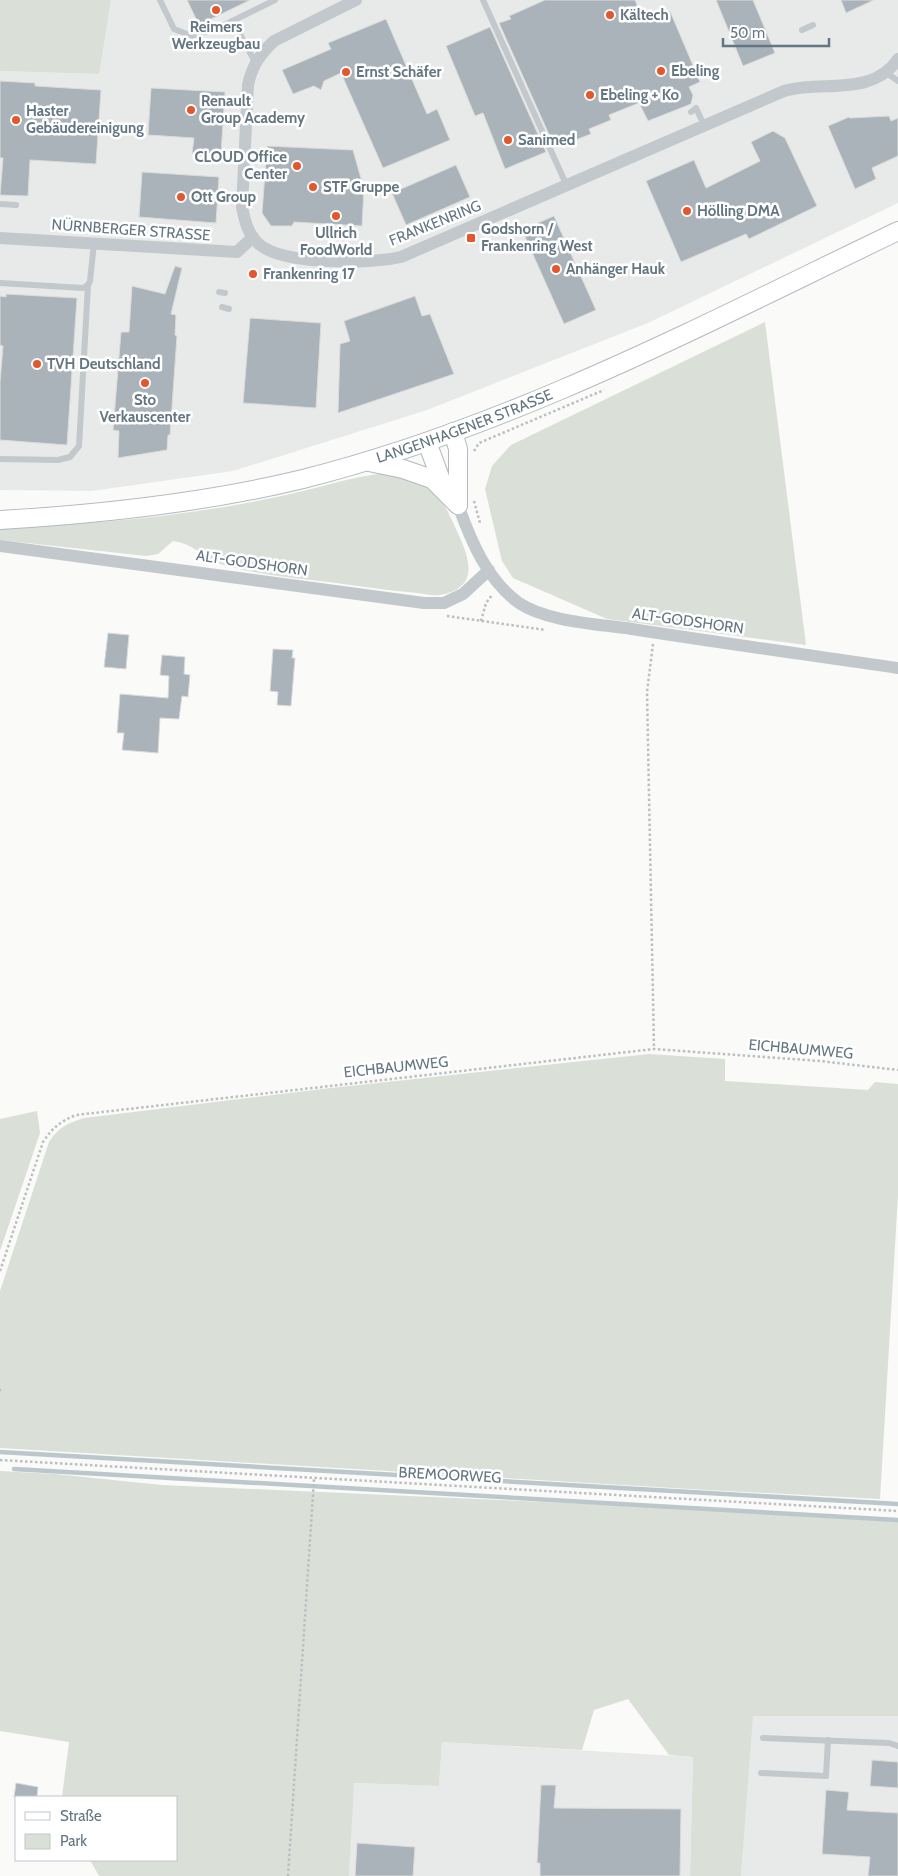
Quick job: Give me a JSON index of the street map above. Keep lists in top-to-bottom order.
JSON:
{
  "streets": {
    "main road": ["LANGENHAGENER STRASSE"],
    "street": ["FRANKENRING", "NÜRNBERGER STRASSE", "ALT-GODSHORN"],
    "path": ["EICHBAUMWEG", "BREMOORWEG"]
  },
  "crossings": [
    ["FRANKENRING", "NÜRNBERGER STRASSE"]
  ],
  "places": {
    "other": [
      "Reimers Werkzeugbau",
      "Kältech",
      "Ebeling",
      "Ernst Schäfer",
      "Ebeling + Ko",
      "Renault Group Academy",
      "Haster Gebäudereinigung",
      "Sanimed",
      "CLOUD Office Center",
      "STF Gruppe",
      "Ott Group",
      "Hölling DMA",
      "Ullrich FoodWorld",
      "Anhänger Hauk",
      "Frankenring 17",
      "TVH Deutschland",
      "Sto Verkauscenter"
    ],
    "transit": ["Godshorn / Frankenring West"]
  },
  "legend": ["Straße", "Park"],
  "scale_bar": "50 m"
}
